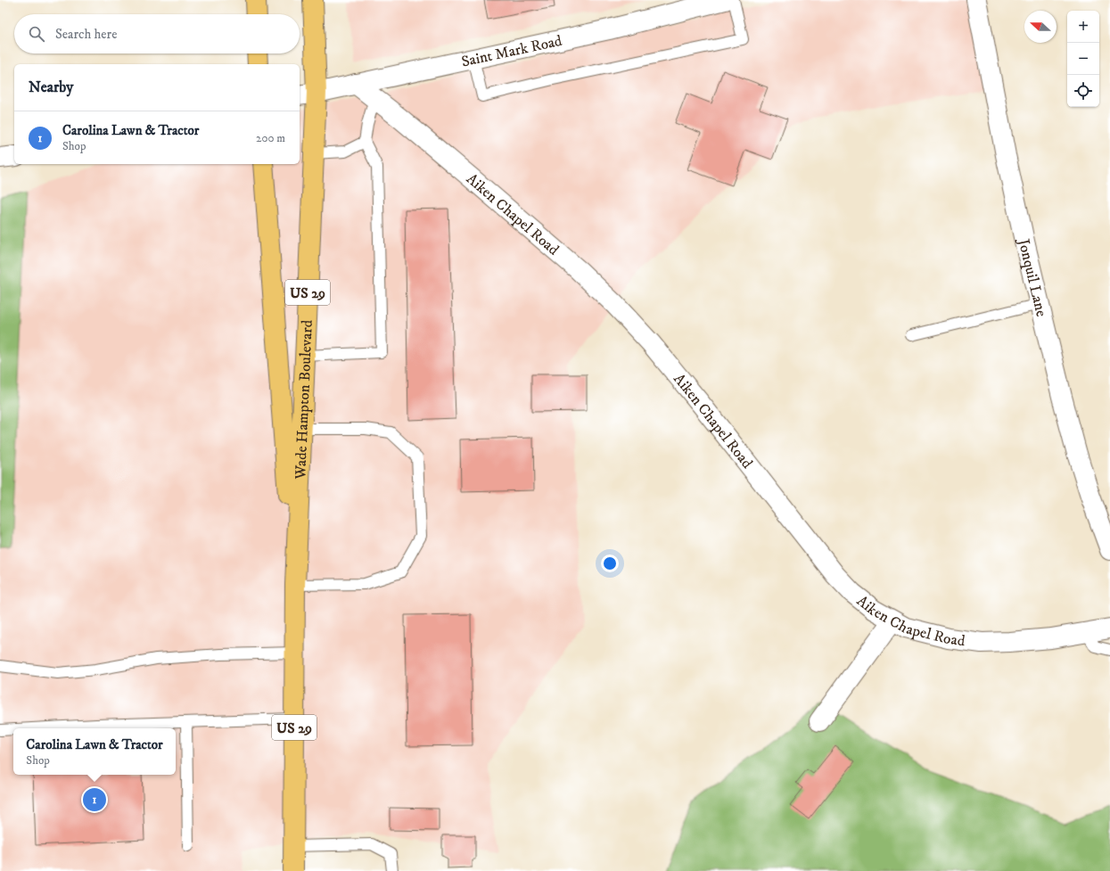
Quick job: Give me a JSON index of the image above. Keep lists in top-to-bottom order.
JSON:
{
  "streets": {
    "main road": ["US 29", "Wade Hampton Boulevard"],
    "street": ["Saint Mark Road", "Aiken Chapel Road", "Jonquil Lane"]
  },
  "crossings": [
    ["Saint Mark Road", "Aiken Chapel Road"],
    ["Saint Mark Road", "Wade Hampton Boulevard"]
  ],
  "north": "left",
  "page": {
    "map_buttons": ["+", "−"],
    "search": "Search here",
    "heading": "Nearby",
    "list": [
      {
        "mark": "1",
        "name": "Carolina Lawn & Tractor",
        "note": "Shop",
        "value": "200 m"
      }
    ],
    "popup": ["Carolina Lawn & Tractor", "Shop"],
    "pins": "1"
  }
}
